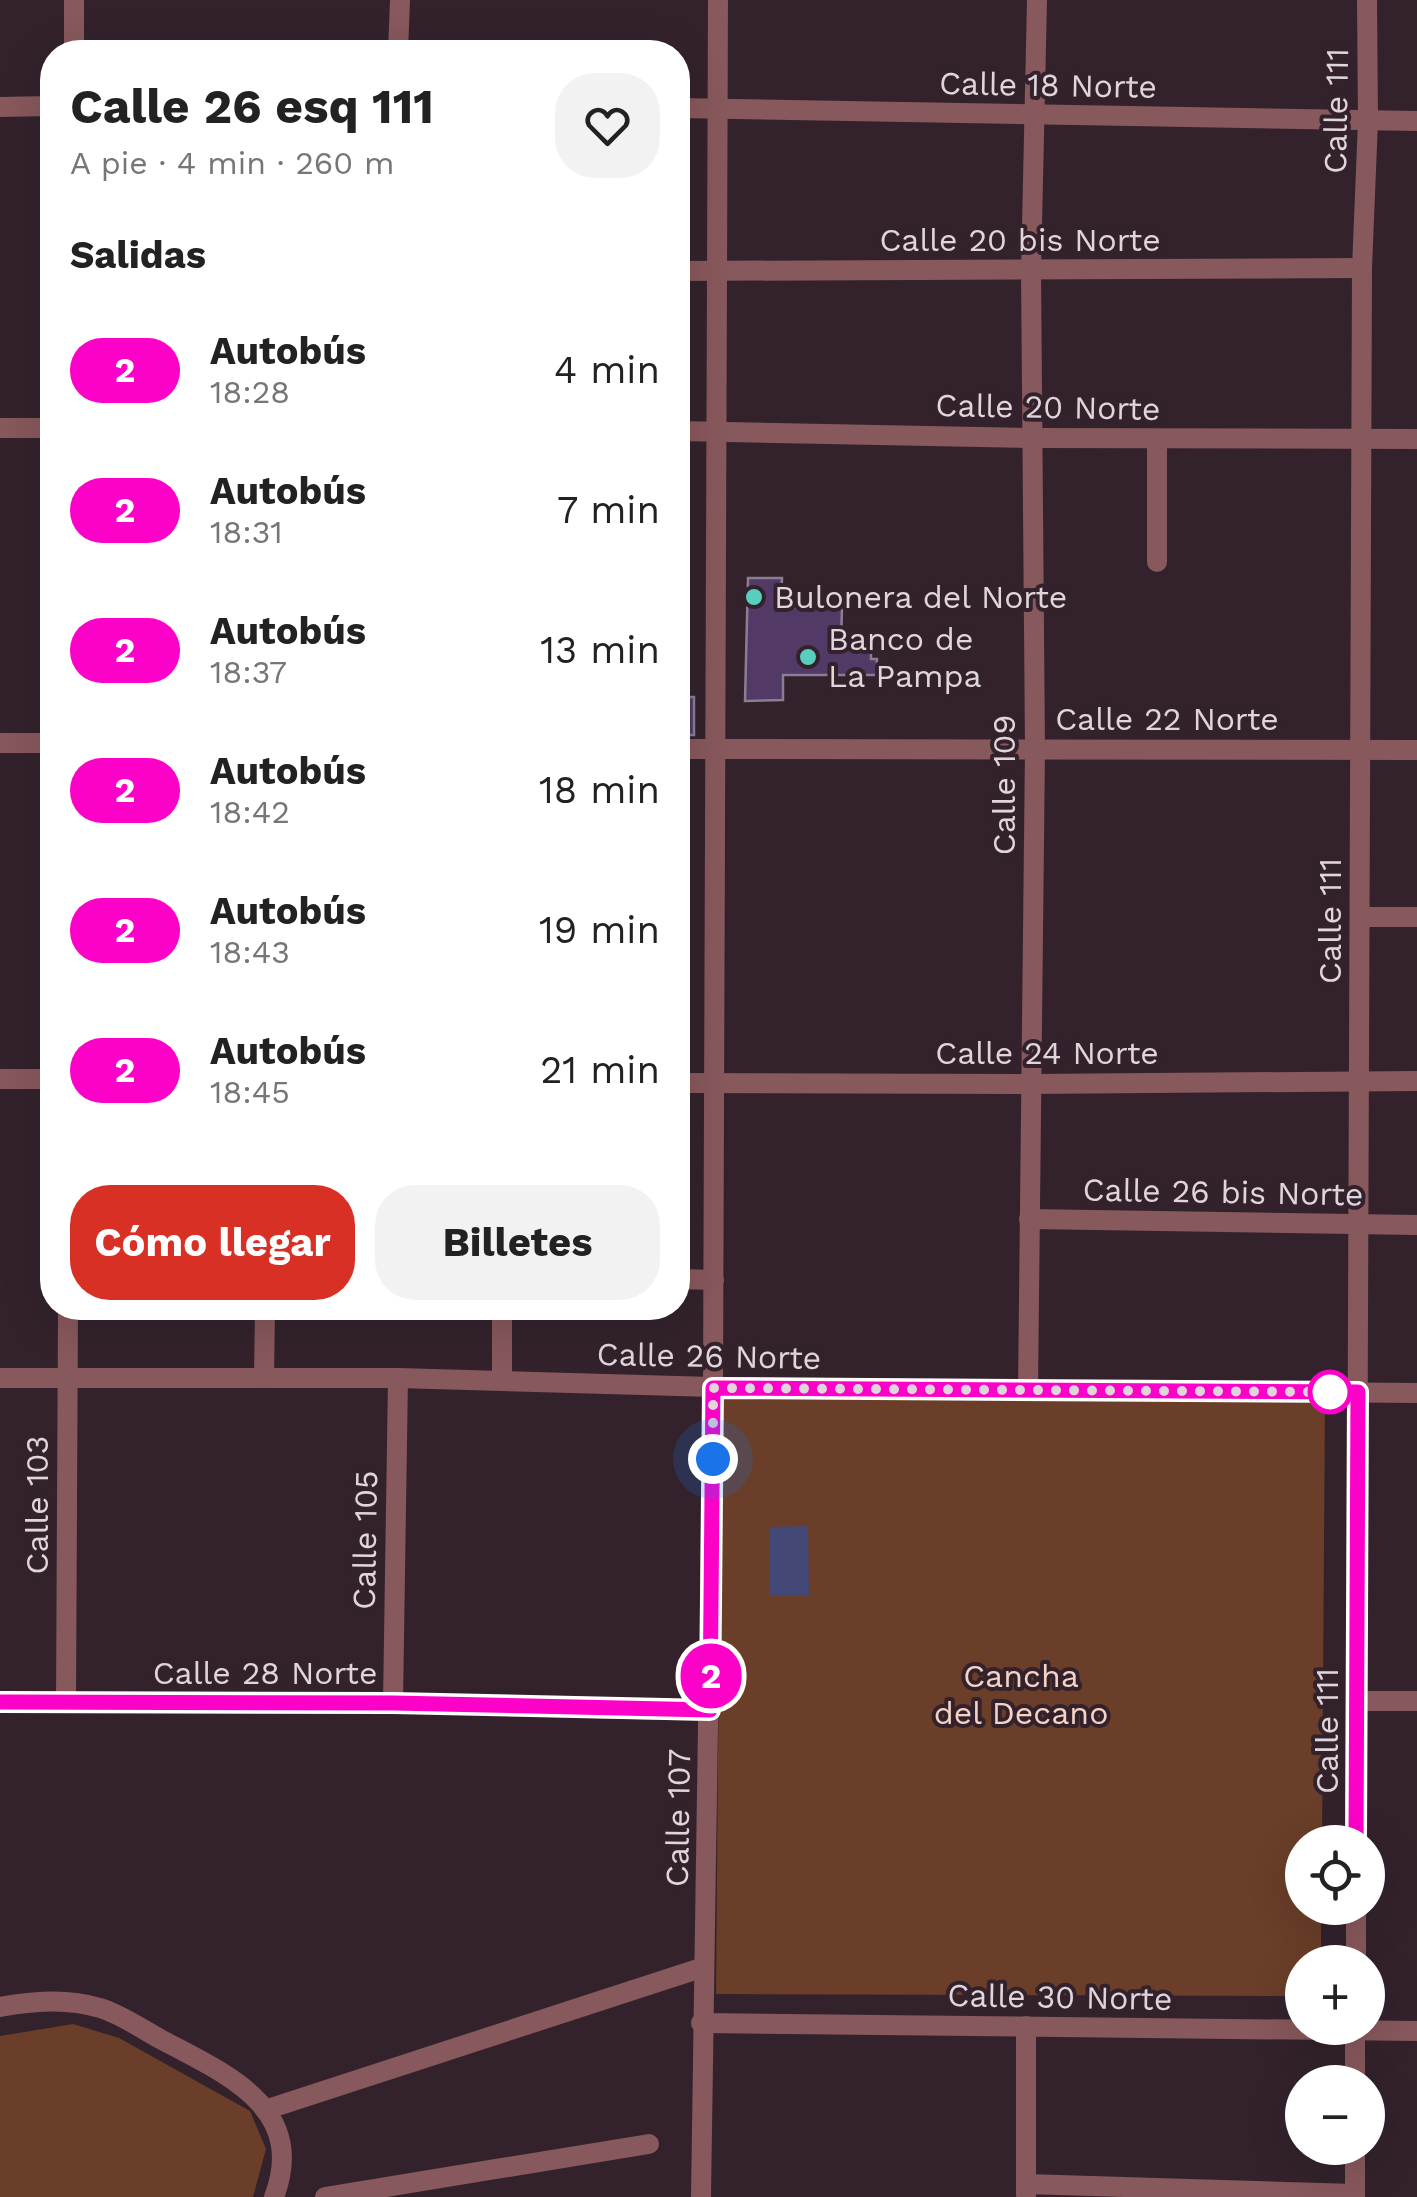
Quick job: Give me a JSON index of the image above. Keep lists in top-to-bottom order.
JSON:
{
  "streets": {
    "street": [
      "Calle 18 Norte",
      "Calle 111",
      "Calle 20 bis Norte",
      "Calle 20 Norte",
      "Calle 22 Norte",
      "Calle 109",
      "Calle 24 Norte",
      "Calle 26 bis Norte",
      "Calle 26 Norte",
      "Calle 103",
      "Calle 105",
      "Calle 28 Norte",
      "Calle 107",
      "Calle 30 Norte"
    ]
  },
  "crossings": [
    ["Calle 18 Norte", "Calle 111"],
    ["Calle 18 Norte", "Calle 109"],
    ["Calle 18 Norte", "Calle 107"],
    ["Calle 111", "Calle 20 bis Norte"],
    ["Calle 111", "Calle 20 Norte"],
    ["Calle 111", "Calle 22 Norte"],
    ["Calle 111", "Calle 24 Norte"],
    ["Calle 111", "Calle 26 bis Norte"],
    ["Calle 111", "Calle 26 Norte"],
    ["Calle 20 bis Norte", "Calle 109"],
    ["Calle 20 bis Norte", "Calle 107"],
    ["Calle 20 Norte", "Calle 109"],
    ["Calle 20 Norte", "Calle 107"],
    ["Calle 22 Norte", "Calle 109"],
    ["Calle 22 Norte", "Calle 107"],
    ["Calle 109", "Calle 24 Norte"],
    ["Calle 109", "Calle 26 bis Norte"],
    ["Calle 109", "Calle 26 Norte"],
    ["Calle 24 Norte", "Calle 107"],
    ["Calle 26 Norte", "Calle 103"],
    ["Calle 26 Norte", "Calle 105"],
    ["Calle 26 Norte", "Calle 107"],
    ["Calle 103", "Calle 28 Norte"],
    ["Calle 105", "Calle 28 Norte"],
    ["Calle 28 Norte", "Calle 107"],
    ["Calle 107", "Calle 30 Norte"]
  ],
  "parks": ["Cancha del Decano"],
  "places": ["Bulonera del Norte", "Banco de La Pampa"],
  "lines": ["bus line 2"],
  "page": {
    "on_map": "2",
    "heading": [
      ["Calle 26 esq 111", "A pie · 4 min · 260 m"],
      "Salidas"
    ],
    "list": [
      {
        "mark": "2",
        "name": "Autobús",
        "note": "18:28",
        "value": "4 min"
      },
      {
        "mark": "2",
        "name": "Autobús",
        "note": "18:31",
        "value": "7 min"
      },
      {
        "mark": "2",
        "name": "Autobús",
        "note": "18:37",
        "value": "13 min"
      },
      {
        "mark": "2",
        "name": "Autobús",
        "note": "18:42",
        "value": "18 min"
      },
      {
        "mark": "2",
        "name": "Autobús",
        "note": "18:43",
        "value": "19 min"
      },
      {
        "mark": "2",
        "name": "Autobús",
        "note": "18:45",
        "value": "21 min"
      }
    ],
    "buttons": ["Cómo llegar", "Billetes"],
    "map_buttons": ["+", "−"]
  }
}
